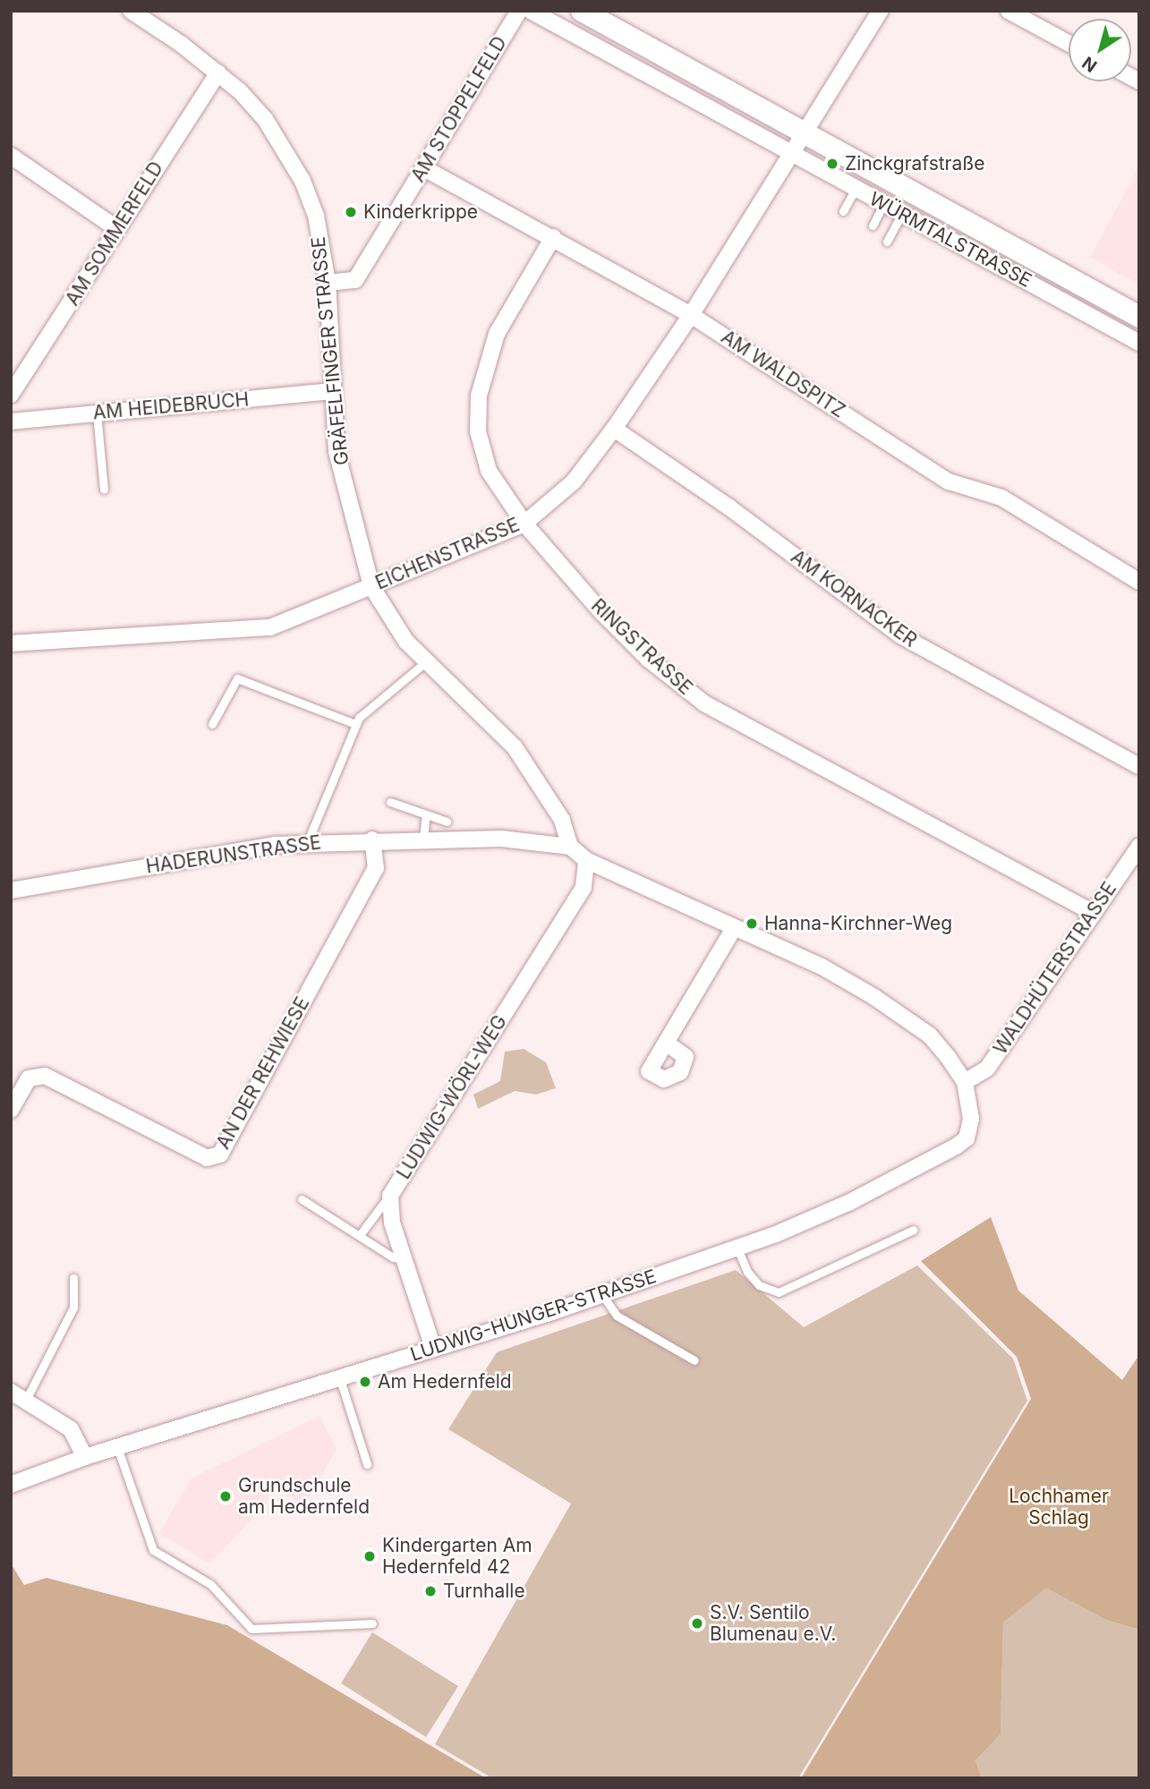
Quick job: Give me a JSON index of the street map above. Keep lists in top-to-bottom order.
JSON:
{
  "streets": {
    "main road": ["WÜRMTALSTRASSE"],
    "street": [
      "AM STOPPELFELD",
      "AM SOMMERFELD",
      "GRÄFELFINGER STRASSE",
      "AM WALDSPITZ",
      "AM HEIDEBRUCH",
      "EICHENSTRASSE",
      "AM KORNACKER",
      "RINGSTRASSE",
      "HADERUNSTRASSE",
      "WALDHÜTERSTRASSE",
      "AN DER REHWIESE",
      "LUDWIG-WÖRL-WEG",
      "LUDWIG-HUNGER-STRASSE"
    ]
  },
  "crossings": [
    ["AM STOPPELFELD", "GRÄFELFINGER STRASSE"],
    ["AM STOPPELFELD", "AM WALDSPITZ"],
    ["AM SOMMERFELD", "GRÄFELFINGER STRASSE"],
    ["WÜRMTALSTRASSE", "EICHENSTRASSE"],
    ["GRÄFELFINGER STRASSE", "AM HEIDEBRUCH"],
    ["GRÄFELFINGER STRASSE", "EICHENSTRASSE"],
    ["GRÄFELFINGER STRASSE", "HADERUNSTRASSE"],
    ["AM WALDSPITZ", "EICHENSTRASSE"],
    ["AM WALDSPITZ", "RINGSTRASSE"],
    ["EICHENSTRASSE", "AM KORNACKER"],
    ["EICHENSTRASSE", "RINGSTRASSE"],
    ["RINGSTRASSE", "WALDHÜTERSTRASSE"],
    ["HADERUNSTRASSE", "AN DER REHWIESE"],
    ["WALDHÜTERSTRASSE", "LUDWIG-HUNGER-STRASSE"],
    ["LUDWIG-WÖRL-WEG", "LUDWIG-HUNGER-STRASSE"]
  ],
  "parks": ["Lochhamer Schlag"],
  "places": [
    "Zinckgrafstraße",
    "Kinderkrippe",
    "Hanna-Kirchner-Weg",
    "Am Hedernfeld",
    "Grundschule am Hedernfeld",
    "Kindergarten Am Hedernfeld 42",
    "Turnhalle",
    "S.V. Sentilo Blumenau e.V."
  ],
  "north": "bottom left"
}
